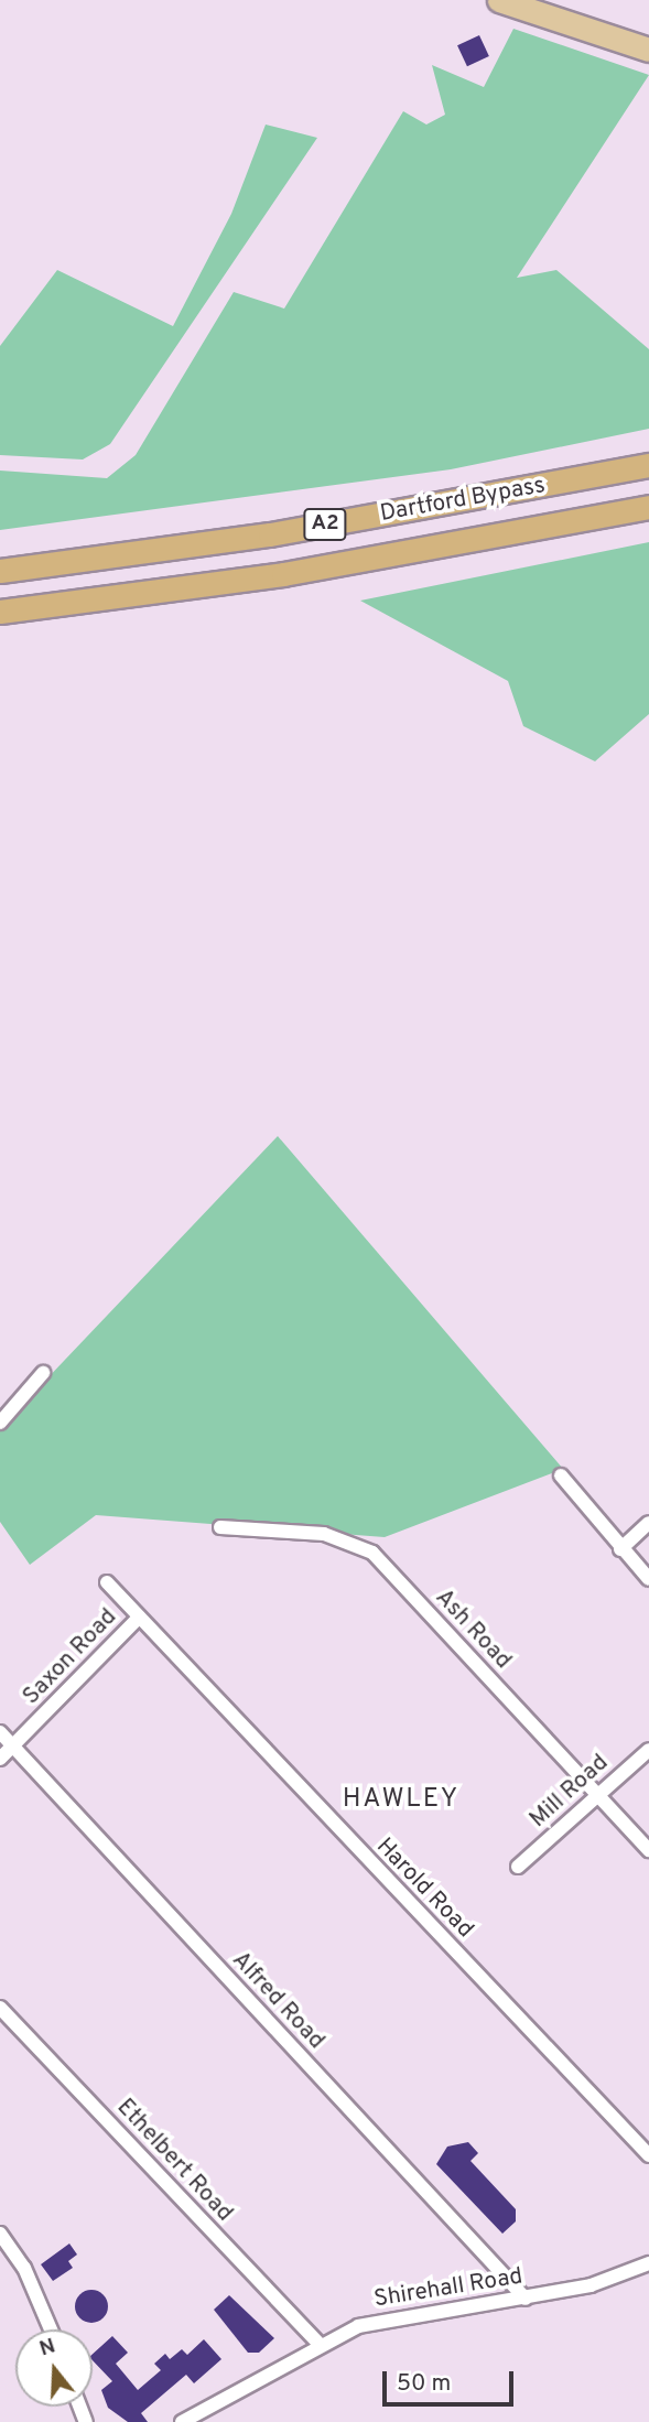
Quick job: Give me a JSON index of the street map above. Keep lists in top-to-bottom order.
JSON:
{
  "streets": {
    "highway": ["Dartford Bypass", "A2"],
    "street": [
      "Ash Road",
      "Saxon Road",
      "Mill Road",
      "Harold Road",
      "Alfred Road",
      "Ethelbert Road",
      "Shirehall Road"
    ]
  },
  "crossings": [
    ["Ash Road", "Mill Road"],
    ["Saxon Road", "Harold Road"],
    ["Saxon Road", "Alfred Road"],
    ["Alfred Road", "Shirehall Road"],
    ["Ethelbert Road", "Shirehall Road"]
  ],
  "districts": ["HAWLEY"],
  "scale_bar": "50 m",
  "north": "top"
}
